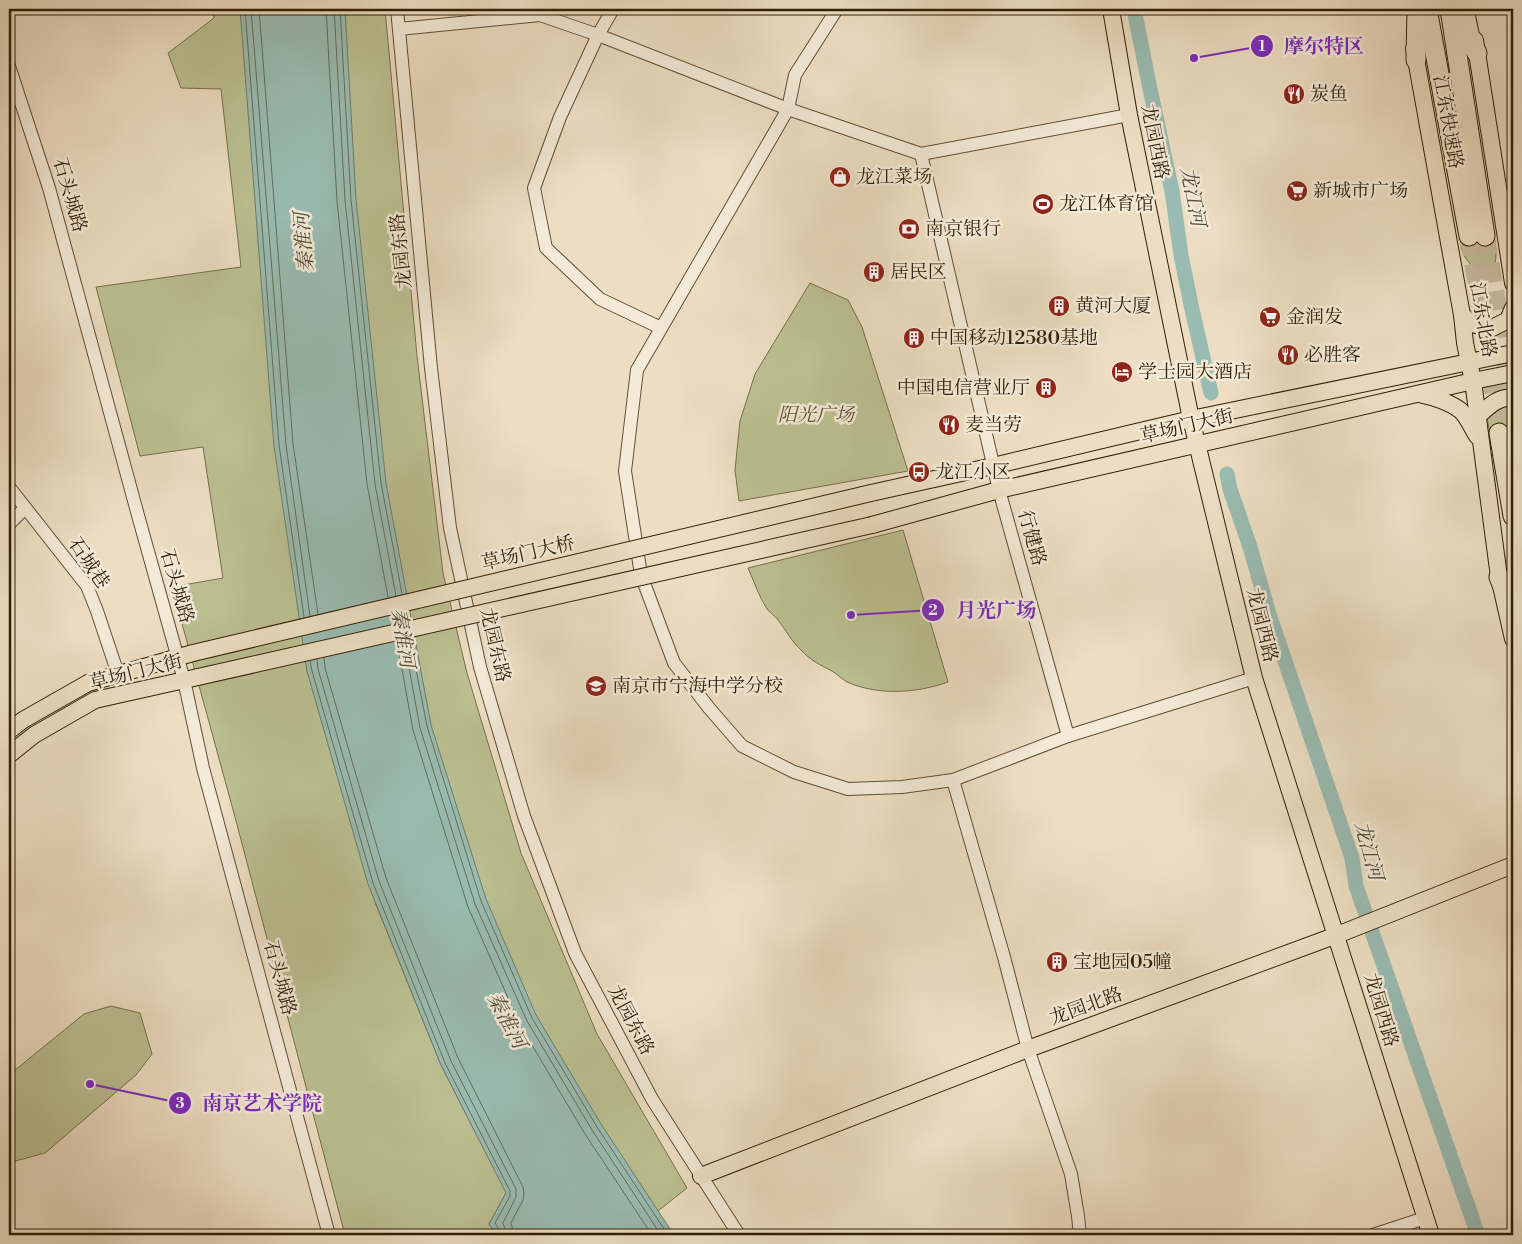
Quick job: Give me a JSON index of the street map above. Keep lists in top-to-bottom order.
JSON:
{
  "streets": {
    "highway": ["江东快速路"],
    "main road": [
      "龙园西路",
      "江东北路",
      "草场门大街",
      "草场门大桥",
      "龙园北路"
    ],
    "street": [
      "石头城路",
      "龙园东路",
      "行健路",
      "石城巷"
    ]
  },
  "crossings": [
    ["龙园西路", "草场门大街"],
    ["龙园西路", "龙园北路"],
    ["石头城路", "草场门大街"],
    ["石头城路", "草场门大桥"],
    ["龙园东路", "龙园北路"],
    ["江东北路", "草场门大街"],
    ["草场门大街", "行健路"],
    ["草场门大街", "草场门大桥"],
    ["草场门大街", "石城巷"]
  ],
  "water": ["龙江河", "秦淮河"],
  "parks": ["阳光广场"],
  "places": {
    "other": ["摩尔特区", "月光广场", "南京艺术学院"],
    "restaurant": ["炭鱼", "必胜客", "麦当劳"],
    "shop": ["龙江菜场"],
    "supermarket": ["新城市广场", "金润发"],
    "sports": ["龙江体育馆"],
    "bank": ["南京银行"],
    "building": [
      "居民区",
      "黄河大厦",
      "中国移动12580基地",
      "中国电信营业厅",
      "宝地园05幢"
    ],
    "hotel": ["学士园大酒店"],
    "bus stop": ["龙江小区"],
    "school or university": ["南京市宁海中学分校"]
  }
}
